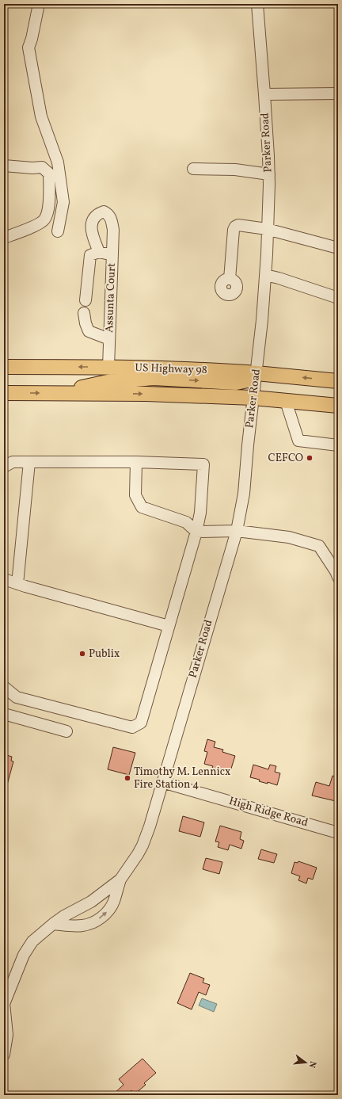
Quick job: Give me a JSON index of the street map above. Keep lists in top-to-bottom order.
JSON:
{
  "streets": {
    "main road": ["US Highway 98"],
    "street": ["Parker Road", "Assunta Court", "High Ridge Road"]
  },
  "crossings": [
    ["Parker Road", "US Highway 98"],
    ["Parker Road", "High Ridge Road"],
    ["Assunta Court", "US Highway 98"]
  ],
  "places": ["CEFCO", "Publix", "Timothy M. Lennicx Fire Station 4"],
  "north": "right"
}
